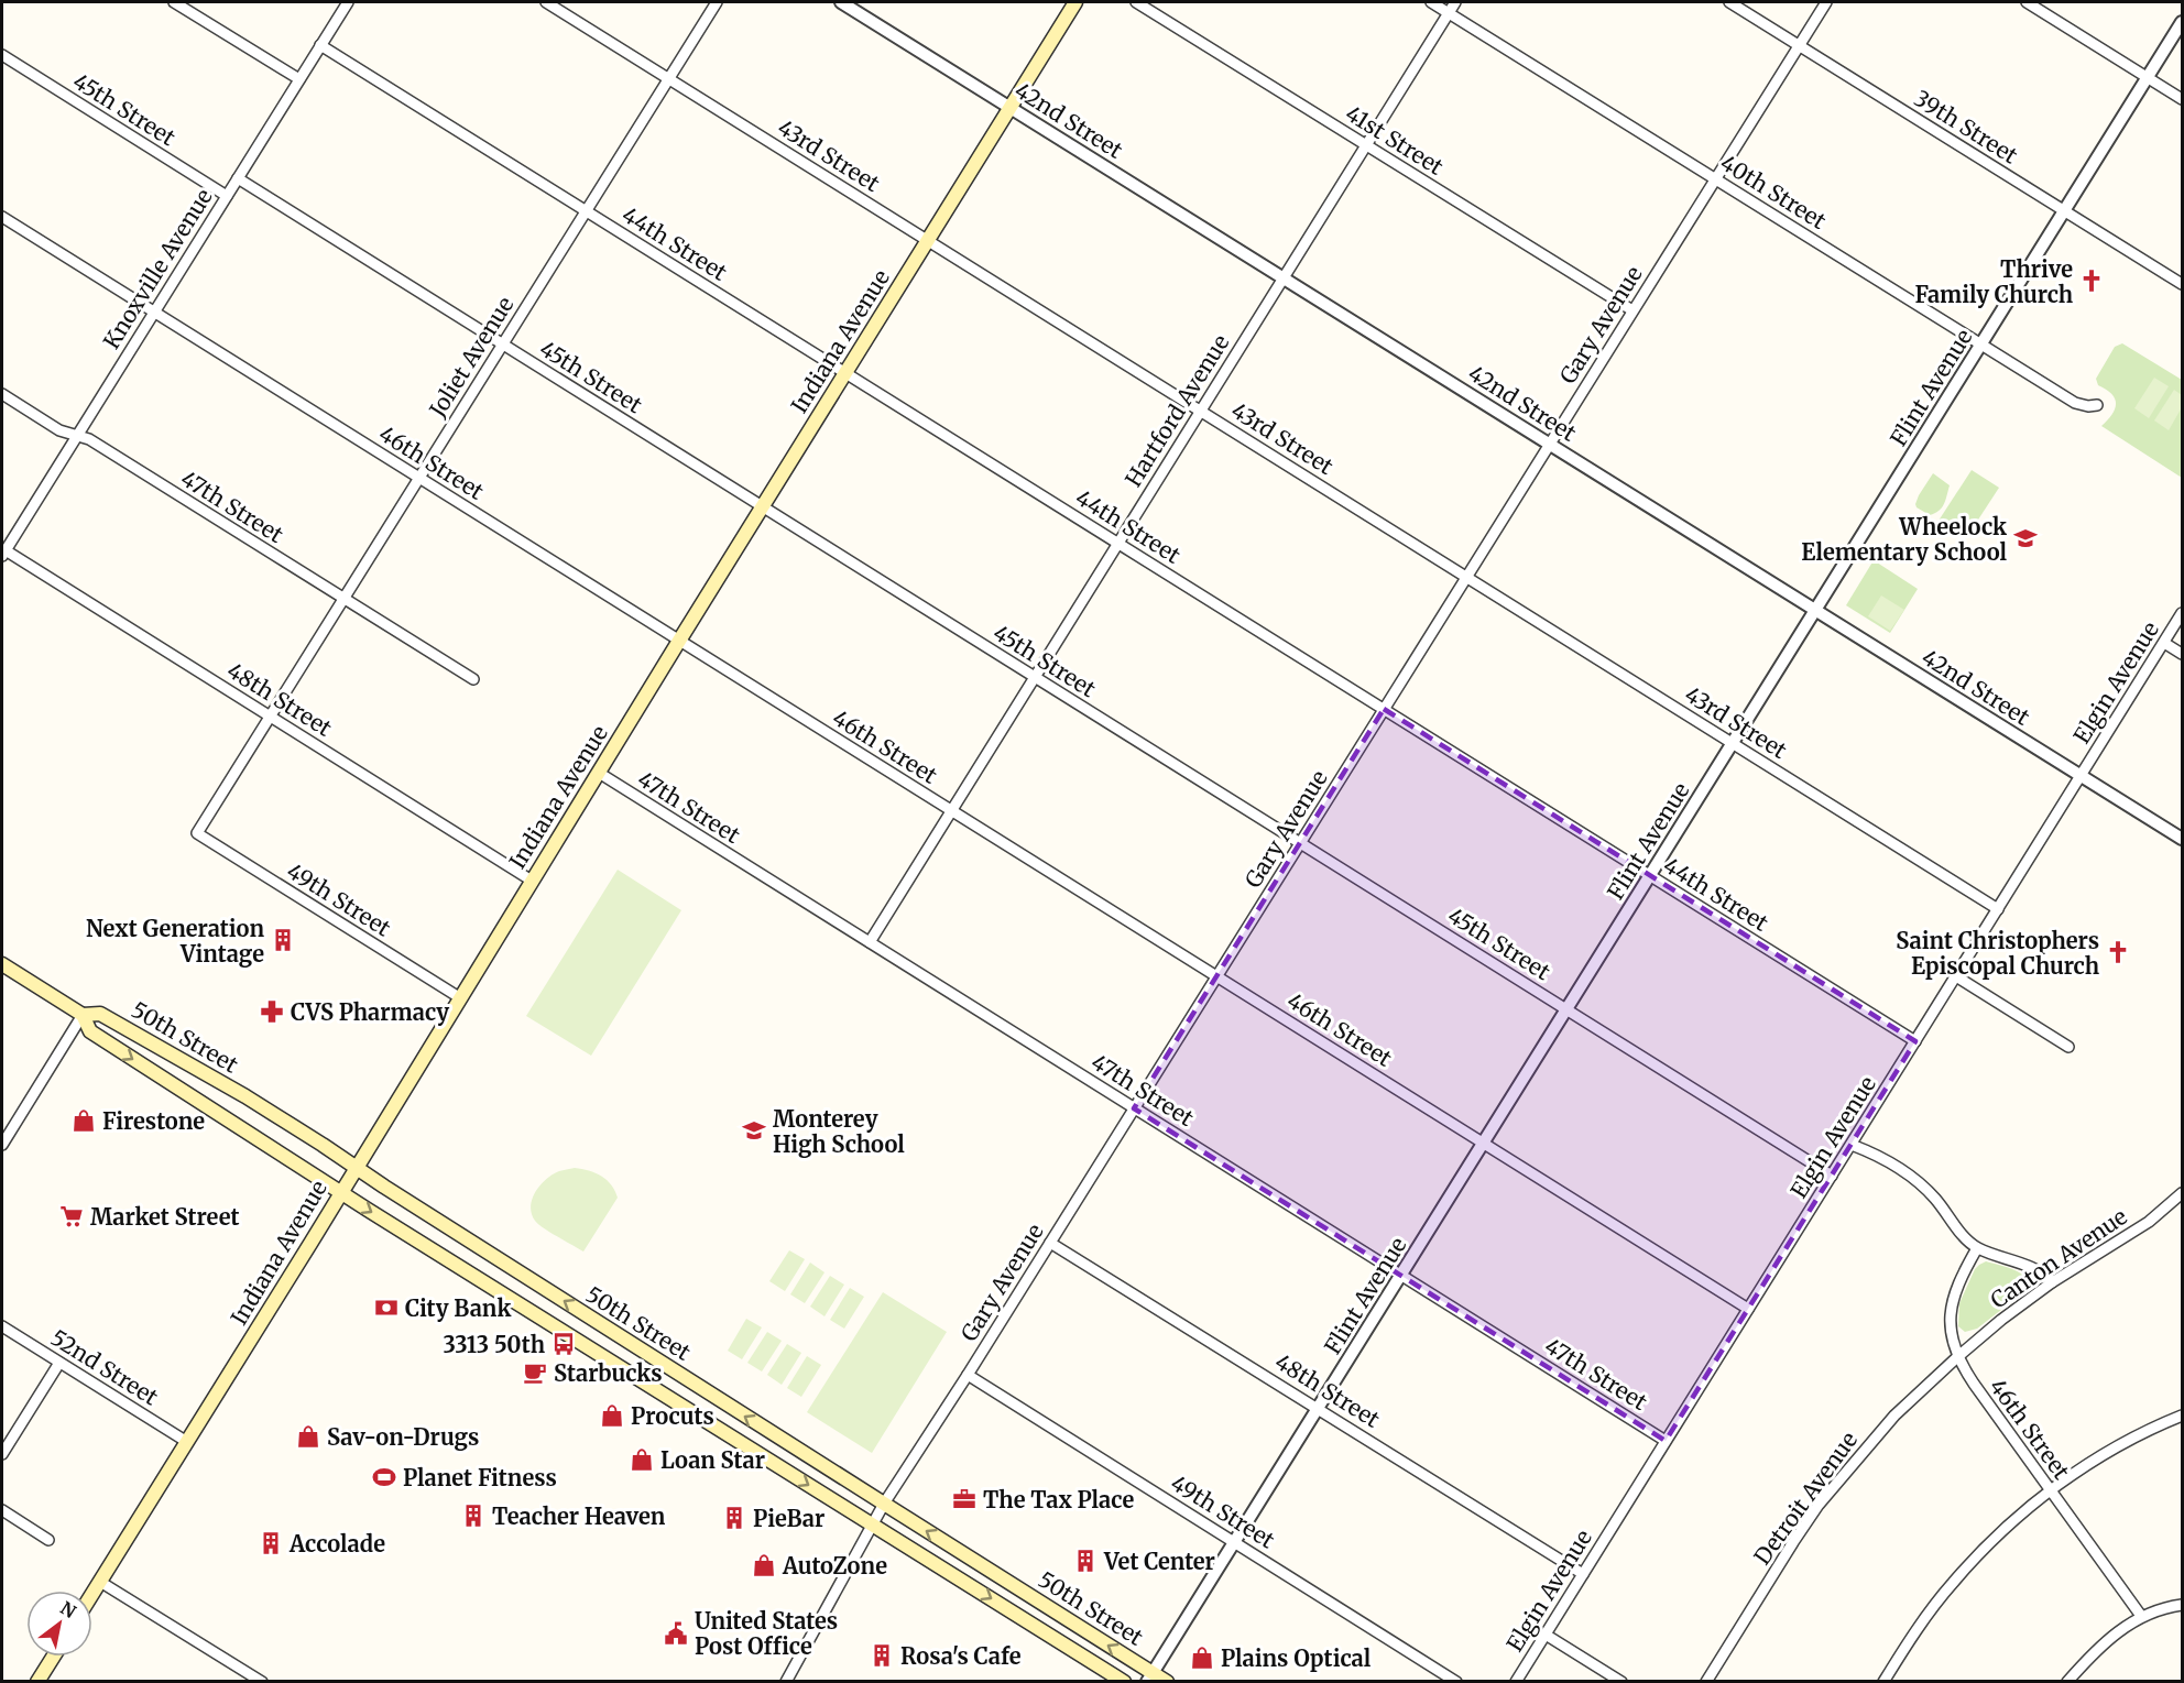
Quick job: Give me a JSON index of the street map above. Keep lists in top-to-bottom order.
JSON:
{
  "streets": {
    "main road": ["Indiana Avenue", "50th Street"],
    "street": [
      "45th Street",
      "42nd Street",
      "39th Street",
      "41st Street",
      "43rd Street",
      "40th Street",
      "44th Street",
      "Knoxville Avenue",
      "Gary Avenue",
      "Joliet Avenue",
      "Flint Avenue",
      "Hartford Avenue",
      "46th Street",
      "47th Street",
      "Elgin Avenue",
      "48th Street",
      "49th Street",
      "Canton Avenue",
      "52nd Street",
      "Detroit Avenue"
    ]
  },
  "crossings": [
    ["45th Street", "Knoxville Avenue"],
    ["45th Street", "Gary Avenue"],
    ["45th Street", "Indiana Avenue"],
    ["45th Street", "Joliet Avenue"],
    ["45th Street", "Flint Avenue"],
    ["45th Street", "Hartford Avenue"],
    ["45th Street", "Elgin Avenue"],
    ["42nd Street", "Gary Avenue"],
    ["42nd Street", "Indiana Avenue"],
    ["42nd Street", "Flint Avenue"],
    ["42nd Street", "Hartford Avenue"],
    ["42nd Street", "Elgin Avenue"],
    ["39th Street", "Gary Avenue"],
    ["39th Street", "Flint Avenue"],
    ["41st Street", "Gary Avenue"],
    ["41st Street", "Hartford Avenue"],
    ["43rd Street", "Gary Avenue"],
    ["43rd Street", "Indiana Avenue"],
    ["43rd Street", "Joliet Avenue"],
    ["43rd Street", "Flint Avenue"],
    ["43rd Street", "Hartford Avenue"],
    ["43rd Street", "Elgin Avenue"],
    ["40th Street", "Gary Avenue"],
    ["40th Street", "Flint Avenue"],
    ["40th Street", "Hartford Avenue"],
    ["44th Street", "Knoxville Avenue"],
    ["44th Street", "Gary Avenue"],
    ["44th Street", "Indiana Avenue"],
    ["44th Street", "Joliet Avenue"],
    ["44th Street", "Flint Avenue"],
    ["44th Street", "Hartford Avenue"],
    ["44th Street", "Elgin Avenue"],
    ["Knoxville Avenue", "46th Street"],
    ["Knoxville Avenue", "47th Street"],
    ["Knoxville Avenue", "48th Street"],
    ["Gary Avenue", "46th Street"],
    ["Gary Avenue", "47th Street"],
    ["Gary Avenue", "48th Street"],
    ["Gary Avenue", "49th Street"],
    ["Gary Avenue", "50th Street"],
    ["Indiana Avenue", "46th Street"],
    ["Indiana Avenue", "47th Street"],
    ["Indiana Avenue", "48th Street"],
    ["Indiana Avenue", "49th Street"],
    ["Indiana Avenue", "50th Street"],
    ["Indiana Avenue", "52nd Street"],
    ["Joliet Avenue", "46th Street"],
    ["Joliet Avenue", "47th Street"],
    ["Joliet Avenue", "48th Street"],
    ["Joliet Avenue", "49th Street"],
    ["Flint Avenue", "46th Street"],
    ["Flint Avenue", "47th Street"],
    ["Flint Avenue", "48th Street"],
    ["Flint Avenue", "49th Street"],
    ["Flint Avenue", "50th Street"],
    ["Hartford Avenue", "46th Street"],
    ["Hartford Avenue", "47th Street"],
    ["46th Street", "Elgin Avenue"],
    ["46th Street", "Canton Avenue"],
    ["46th Street", "Detroit Avenue"],
    ["47th Street", "Elgin Avenue"],
    ["Elgin Avenue", "48th Street"],
    ["Canton Avenue", "Detroit Avenue"]
  ],
  "places": {
    "church": ["Thrive Family Church", "Saint Christophers Episcopal Church"],
    "school or university": ["Wheelock Elementary School", "Monterey High School"],
    "building": [
      "Next Generation Vintage",
      "Teacher Heaven",
      "PieBar",
      "Accolade",
      "Vet Center",
      "Rosa's Cafe"
    ],
    "pharmacy": ["CVS Pharmacy"],
    "shop": [
      "Firestone",
      "Procuts",
      "Sav-on-Drugs",
      "Loan Star",
      "AutoZone",
      "Plains Optical"
    ],
    "supermarket": ["Market Street"],
    "bank": ["City Bank"],
    "bus stop": ["3313 50th"],
    "cafe": ["Starbucks"],
    "sports": ["Planet Fitness"],
    "office": ["The Tax Place"],
    "public building": ["United States Post Office"]
  },
  "north": "top right"
}
